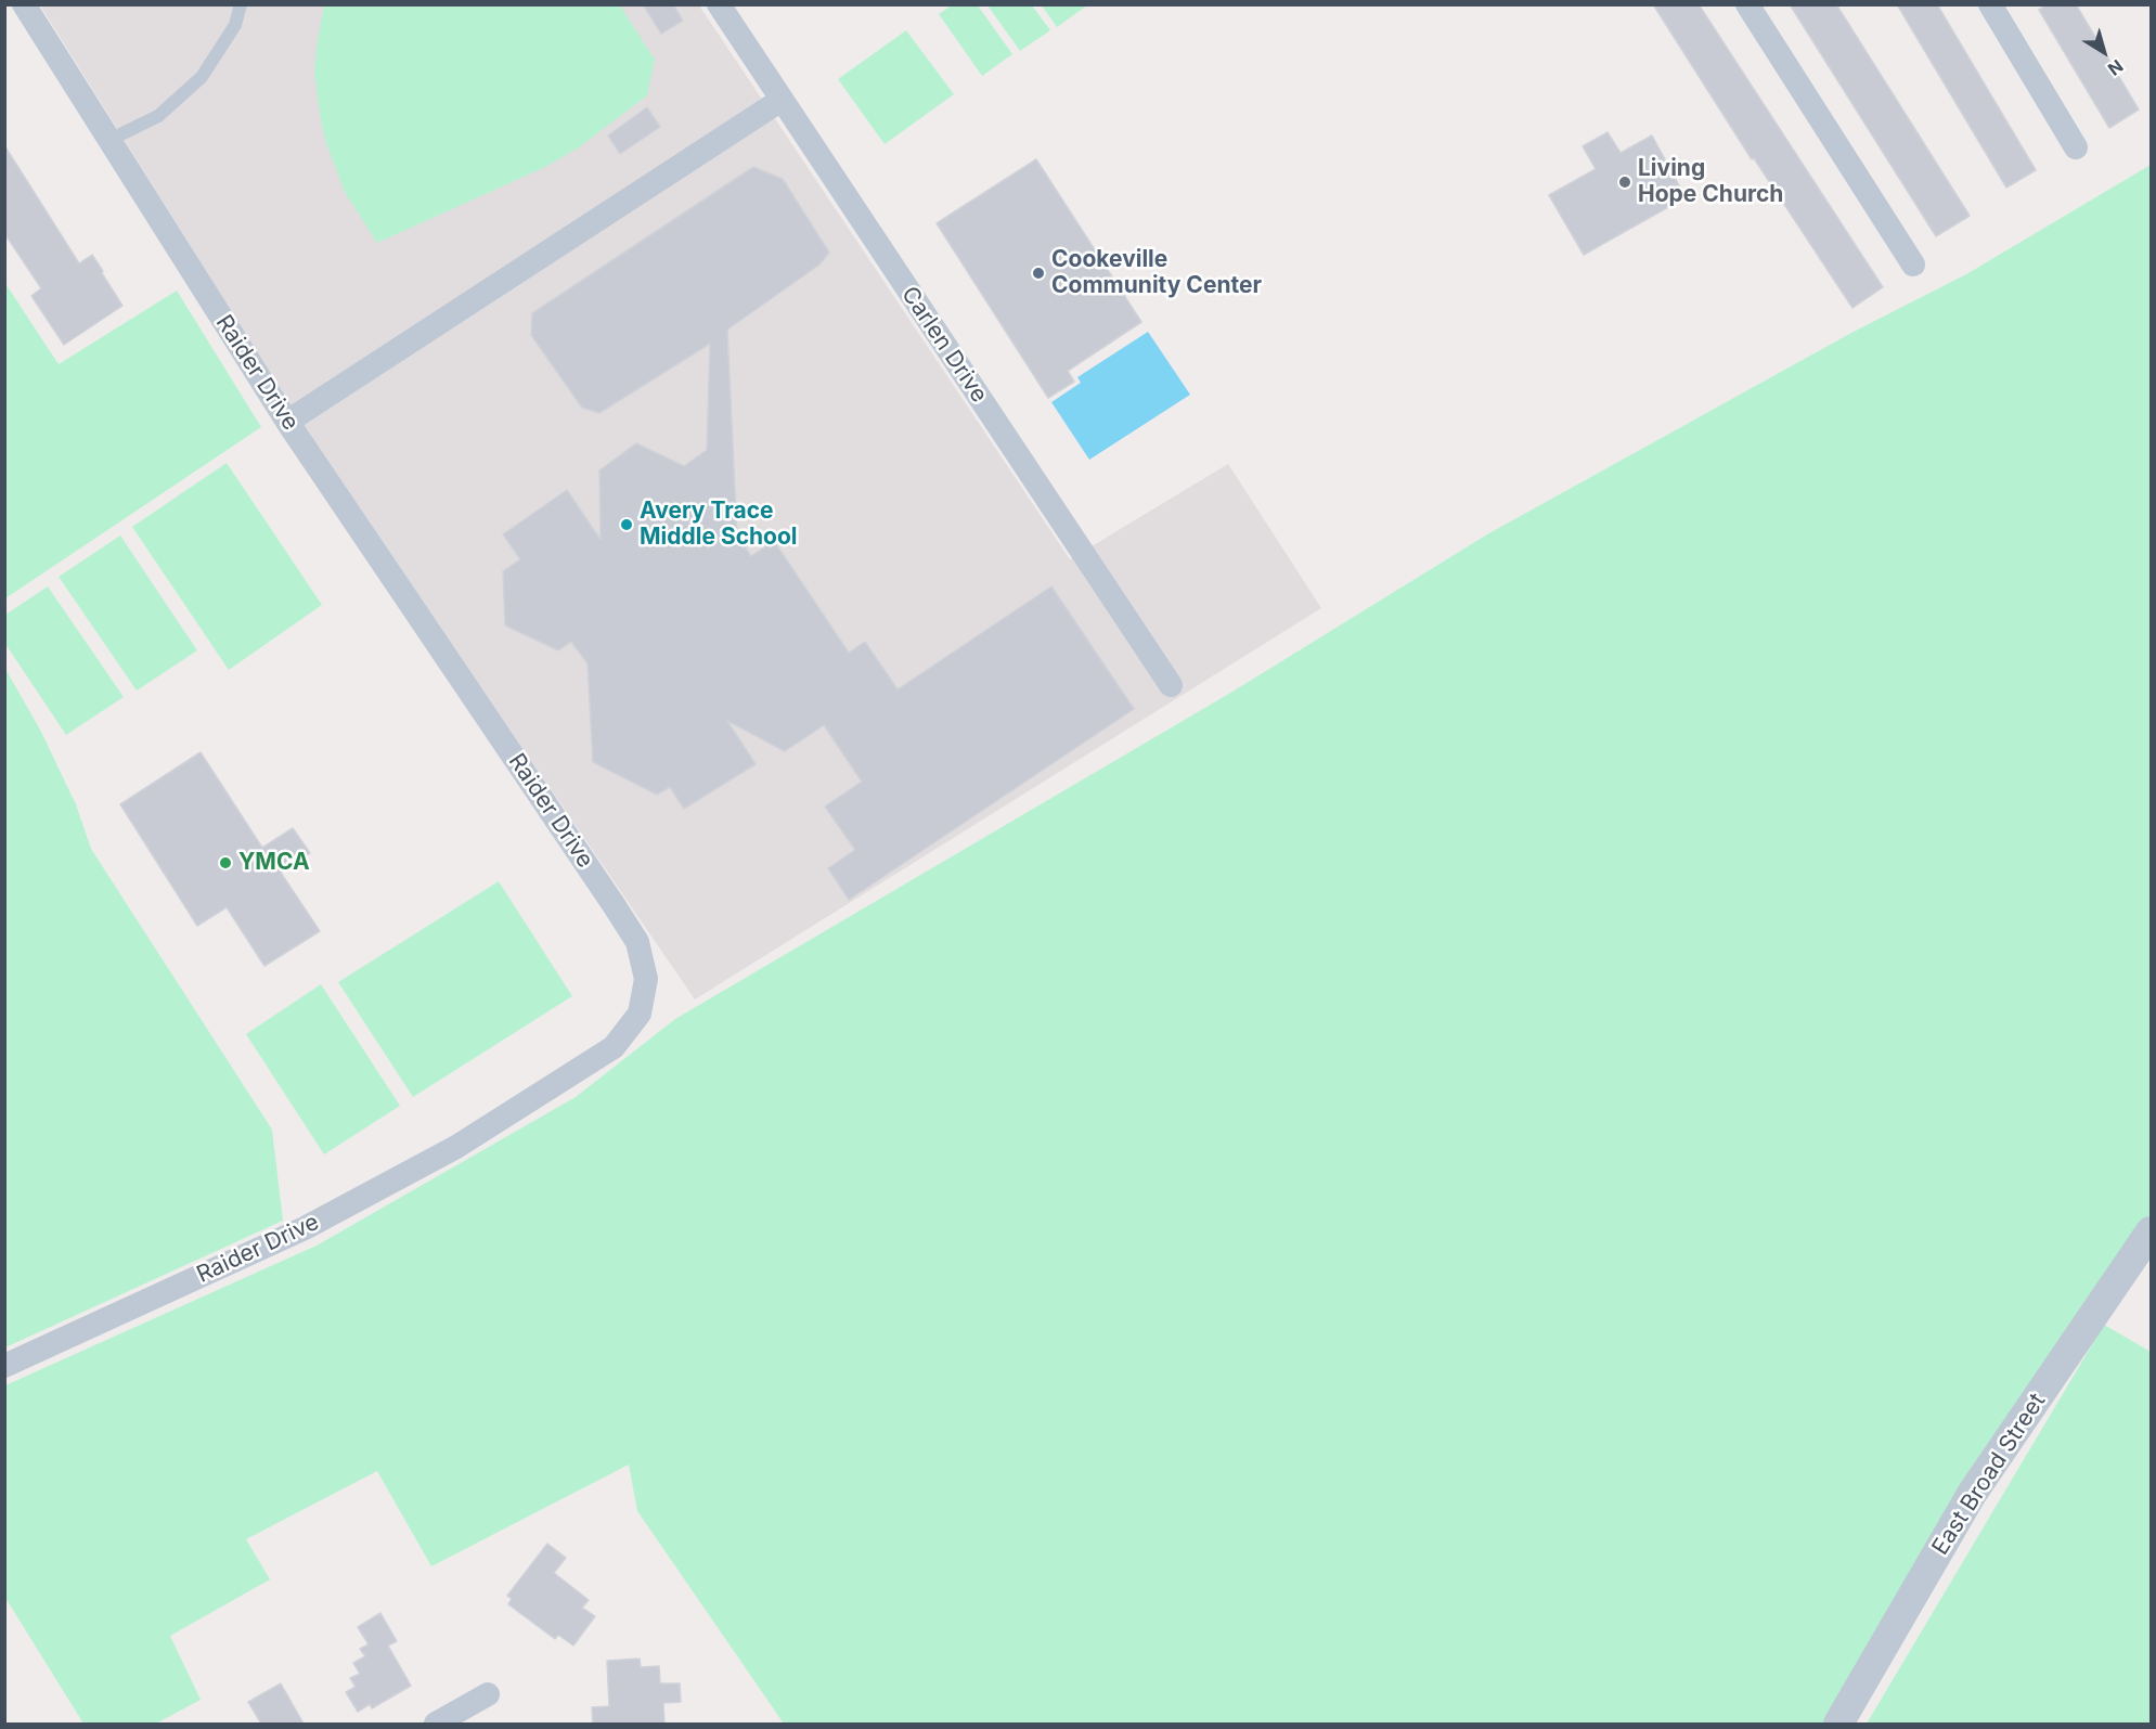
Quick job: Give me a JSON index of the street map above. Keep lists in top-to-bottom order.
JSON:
{
  "streets": {
    "street": ["Carlen Drive", "Raider Drive", "East Broad Street"]
  },
  "places": [
    "Living Hope Church",
    "Cookeville Community Center",
    "Avery Trace Middle School",
    "YMCA"
  ],
  "north": "bottom right"
}
